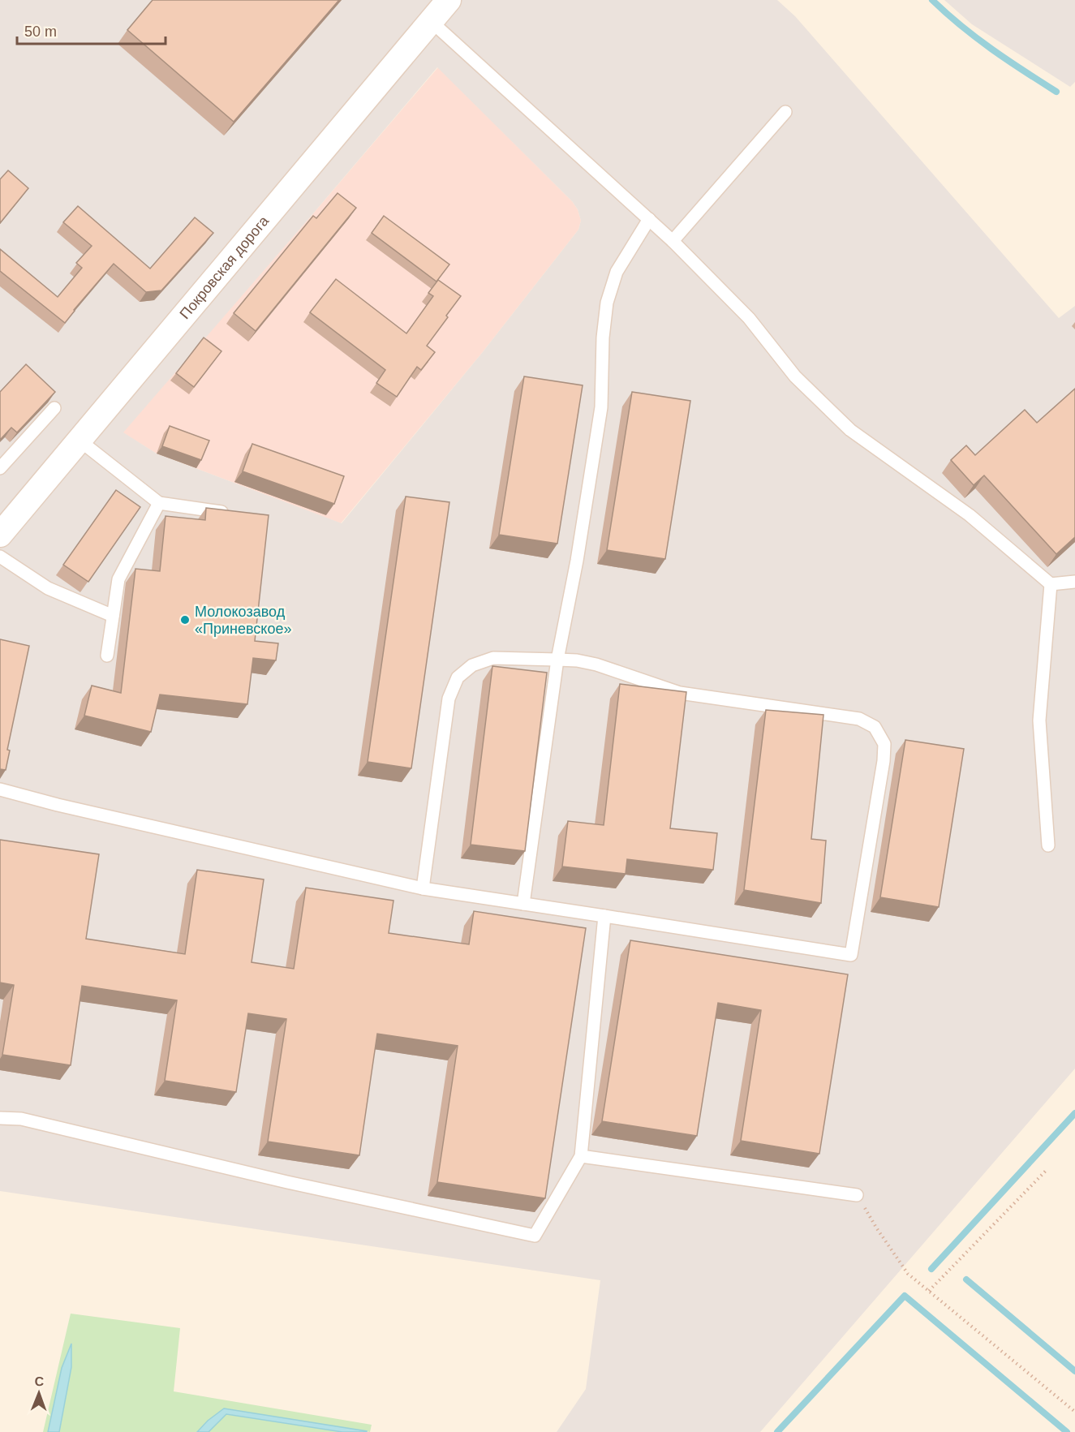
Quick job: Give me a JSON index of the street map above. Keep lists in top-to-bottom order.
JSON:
{
  "streets": {
    "street": ["Покровская дорога"]
  },
  "places": ["Молокозавод «Приневское»"],
  "scale_bar": "50 m",
  "north": "top"
}
